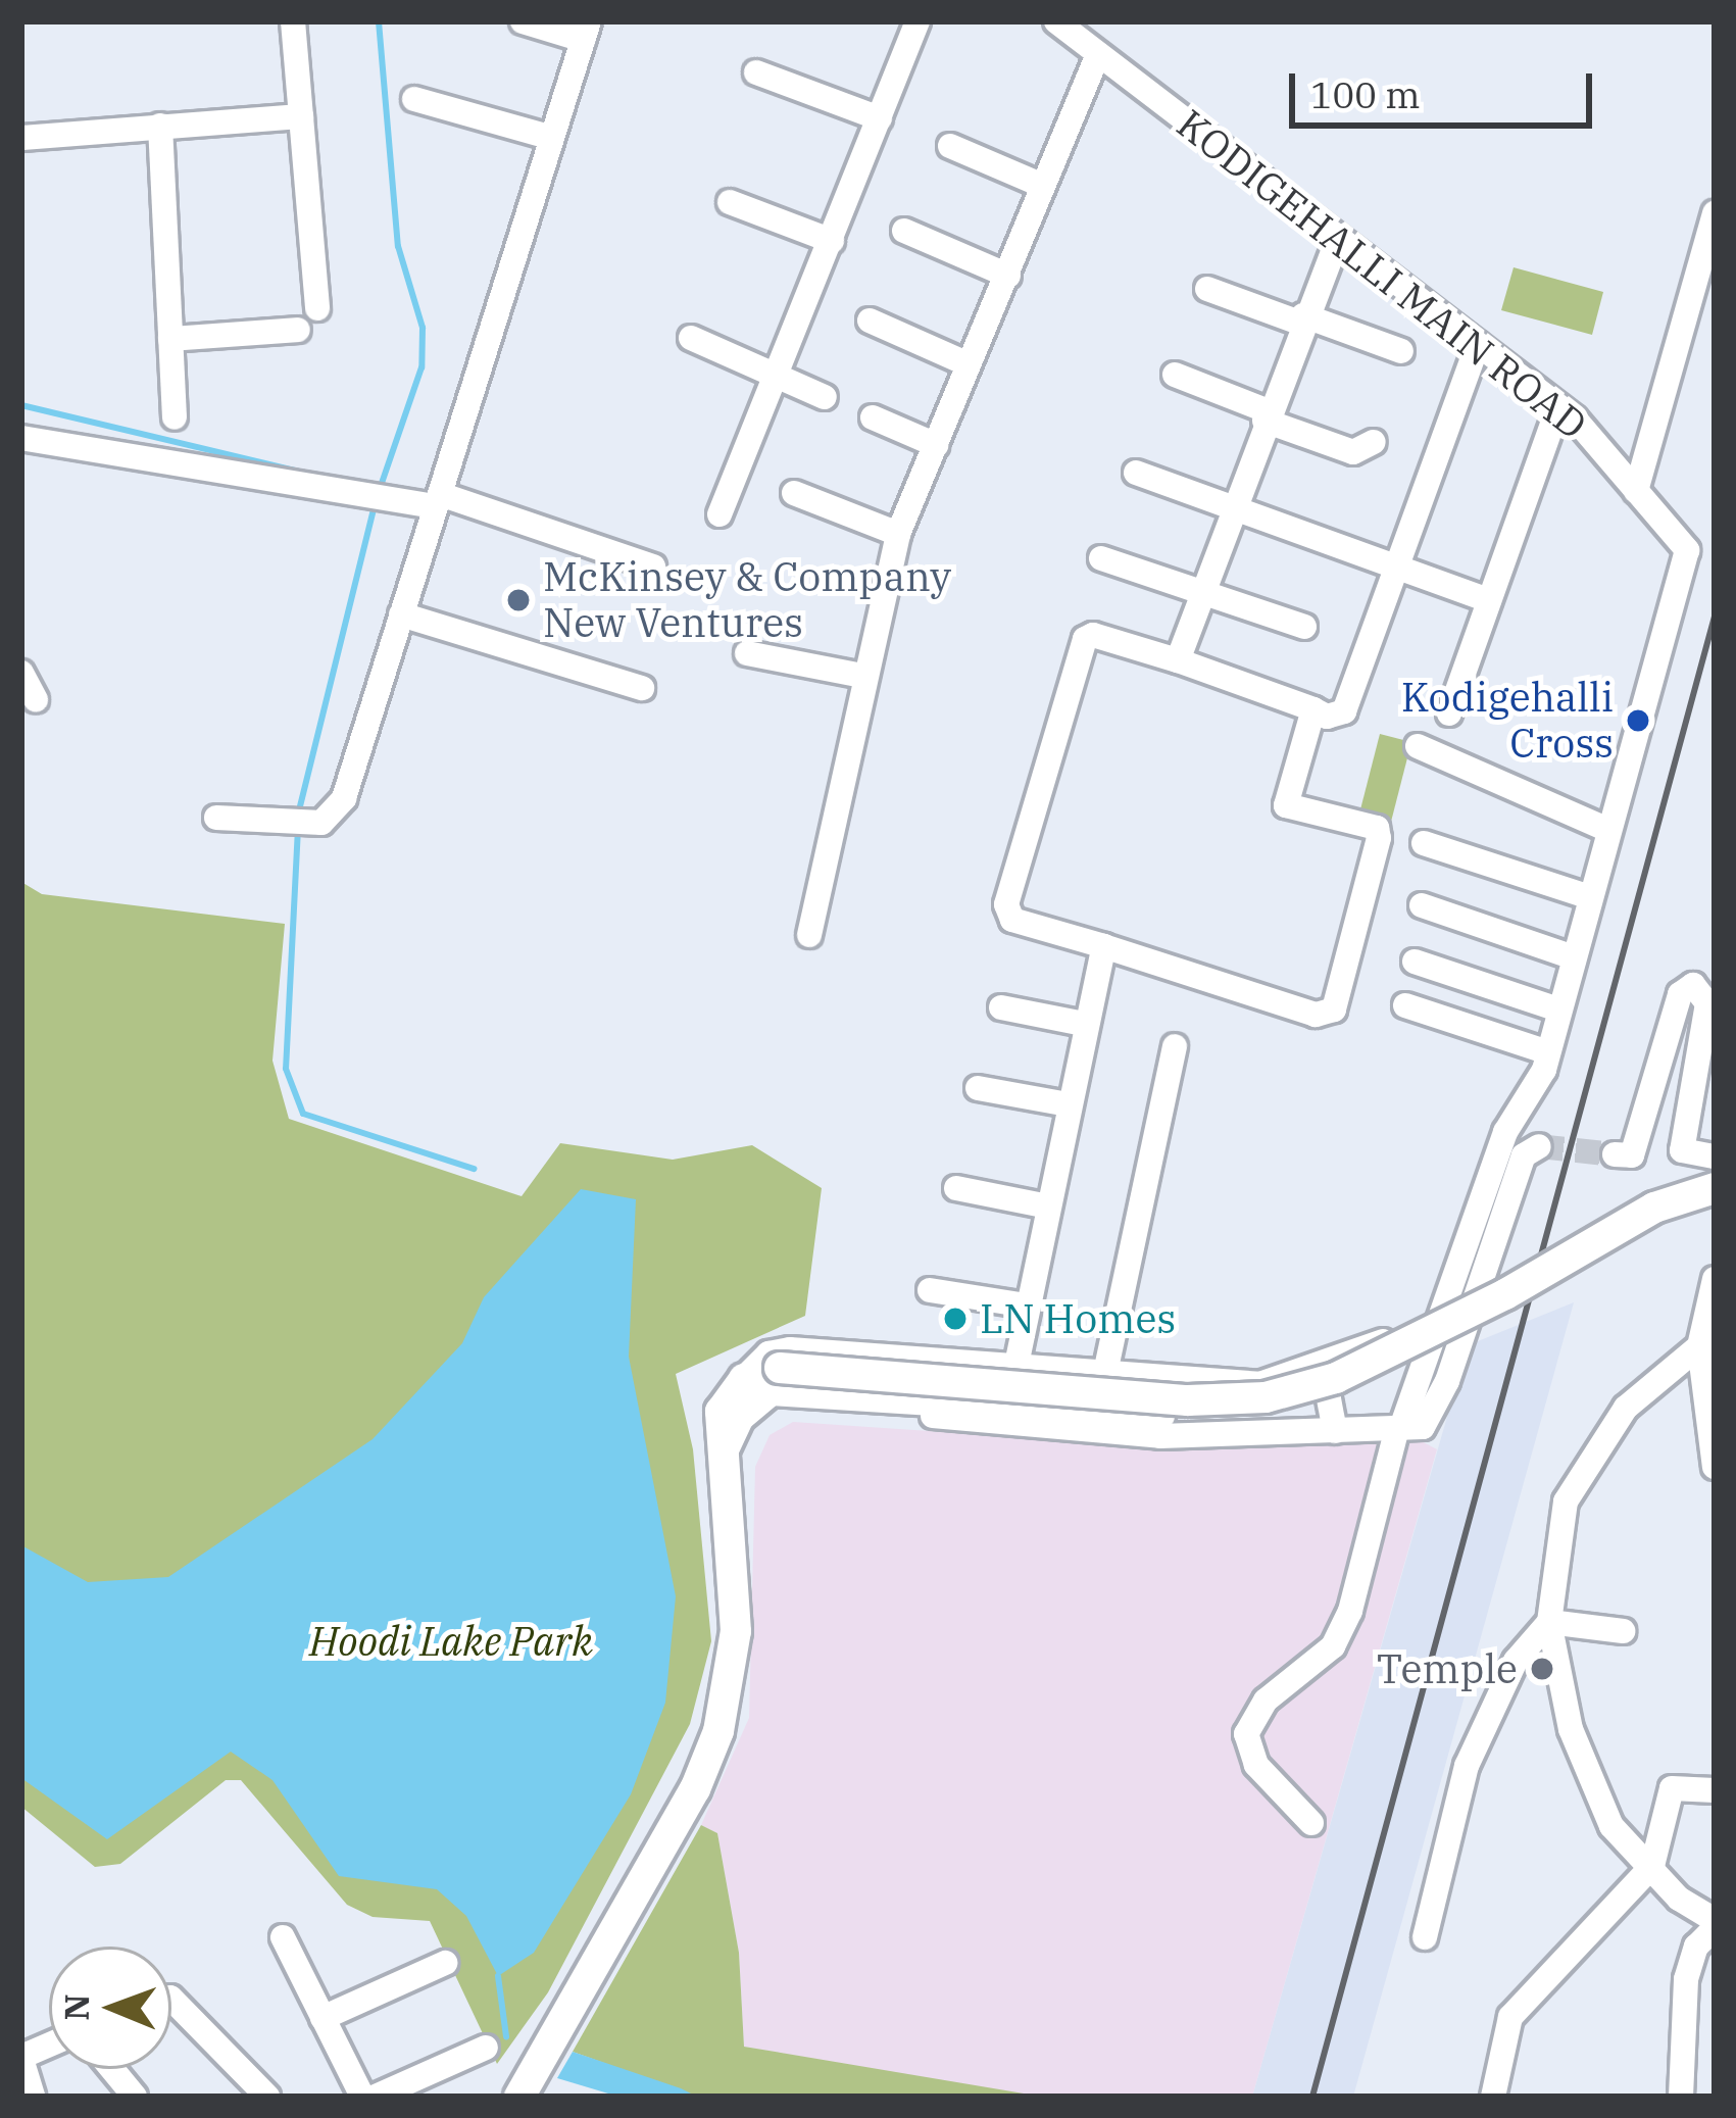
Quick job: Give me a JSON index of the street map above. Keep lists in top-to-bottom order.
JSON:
{
  "streets": {
    "street": ["KODIGEHALLI MAIN ROAD"]
  },
  "parks": ["Hoodi Lake Park"],
  "places": [
    "McKinsey & Company New Ventures",
    "Kodigehalli Cross",
    "LN Homes",
    "Temple"
  ],
  "scale_bar": "100 m",
  "north": "left"
}
